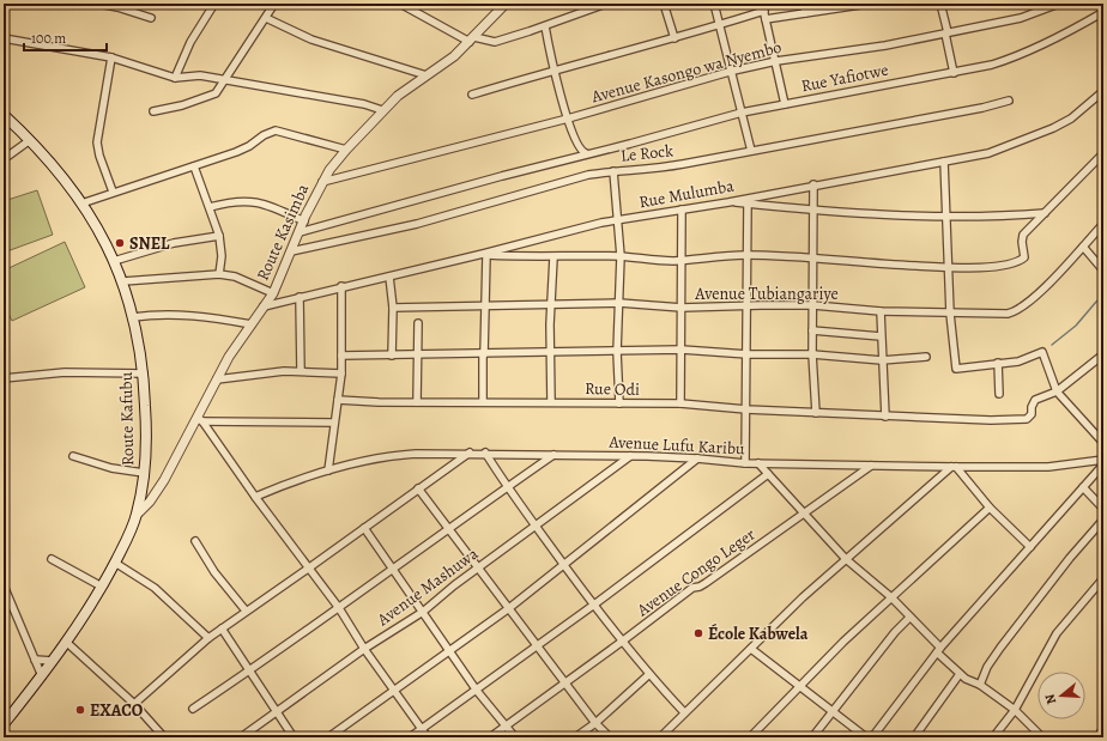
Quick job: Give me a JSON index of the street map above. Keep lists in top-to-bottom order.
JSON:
{
  "streets": {
    "main road": ["Route Kafubu"],
    "street": [
      "Avenue Kasongo wa Nyembo",
      "Rue Yafiotwe",
      "Le Rock",
      "Rue Mulumba",
      "Route Kasimba",
      "Avenue Tubiangariye",
      "Rue Odi",
      "Avenue Lufu Karibu",
      "Avenue Congo Leger",
      "Avenue Mashuwa"
    ]
  },
  "crossings": [
    ["Avenue Kasongo wa Nyembo", "Route Kasimba"],
    ["Rue Yafiotwe", "Route Kasimba"],
    ["Le Rock", "Route Kasimba"],
    ["Rue Mulumba", "Route Kasimba"],
    ["Route Kasimba", "Route Kafubu"],
    ["Avenue Lufu Karibu", "Avenue Congo Leger"],
    ["Avenue Lufu Karibu", "Avenue Mashuwa"]
  ],
  "places": ["SNEL", "École Kabwela", "EXACO"],
  "scale_bar": "100 m",
  "north": "left"
}
